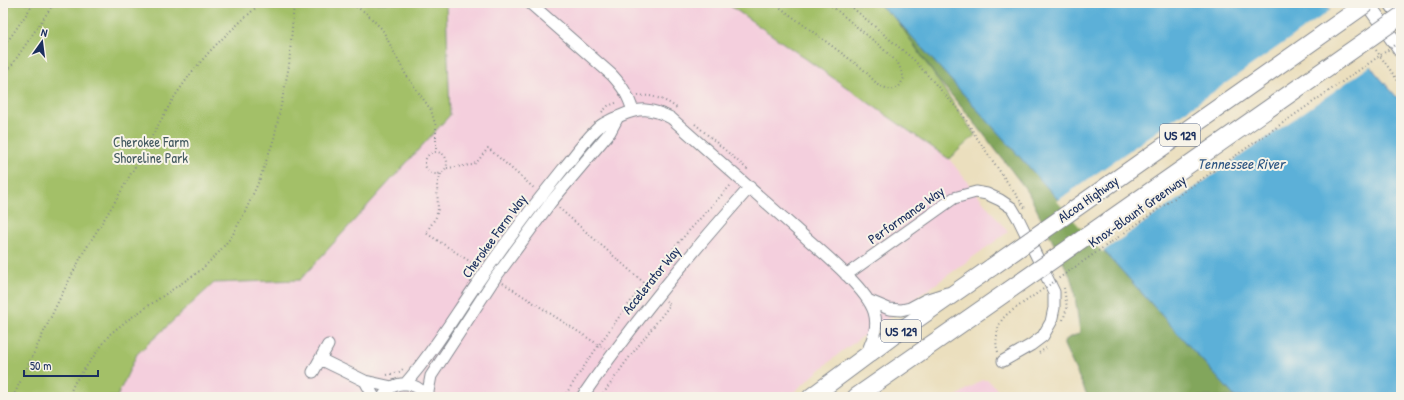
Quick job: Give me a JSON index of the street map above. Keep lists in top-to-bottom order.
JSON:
{
  "streets": {
    "highway": ["US 129", "Alcoa Highway"],
    "street": ["Performance Way", "Cherokee Farm Way", "Accelerator Way"],
    "path": ["Knox-Blount Greenway"]
  },
  "crossings": [
    ["Alcoa Highway", "Cherokee Farm Way"],
    ["Knox-Blount Greenway", "Performance Way"],
    ["Performance Way", "Cherokee Farm Way"],
    ["Cherokee Farm Way", "Accelerator Way"]
  ],
  "water": ["Tennessee River"],
  "parks": ["Cherokee Farm Shoreline Park"],
  "scale_bar": "50 m",
  "north": "top"
}
